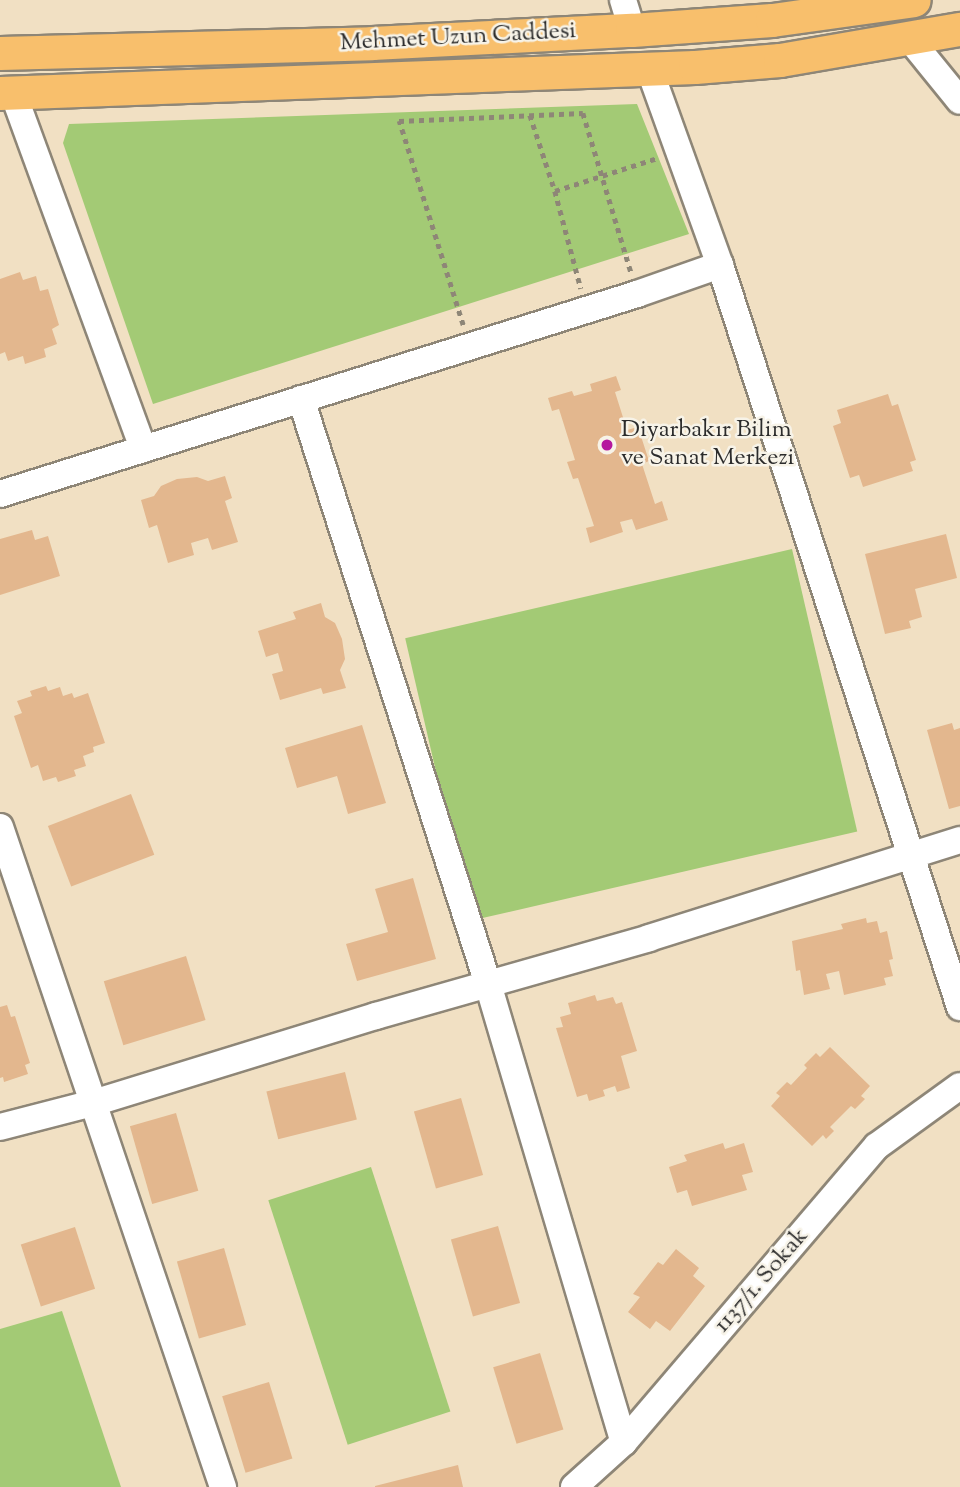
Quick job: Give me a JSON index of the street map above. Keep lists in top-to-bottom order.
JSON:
{
  "streets": {
    "main road": ["Mehmet Uzun Caddesi"],
    "street": ["1137/1. Sokak"]
  },
  "places": ["Diyarbakır Bilim ve Sanat Merkezi"]
}
